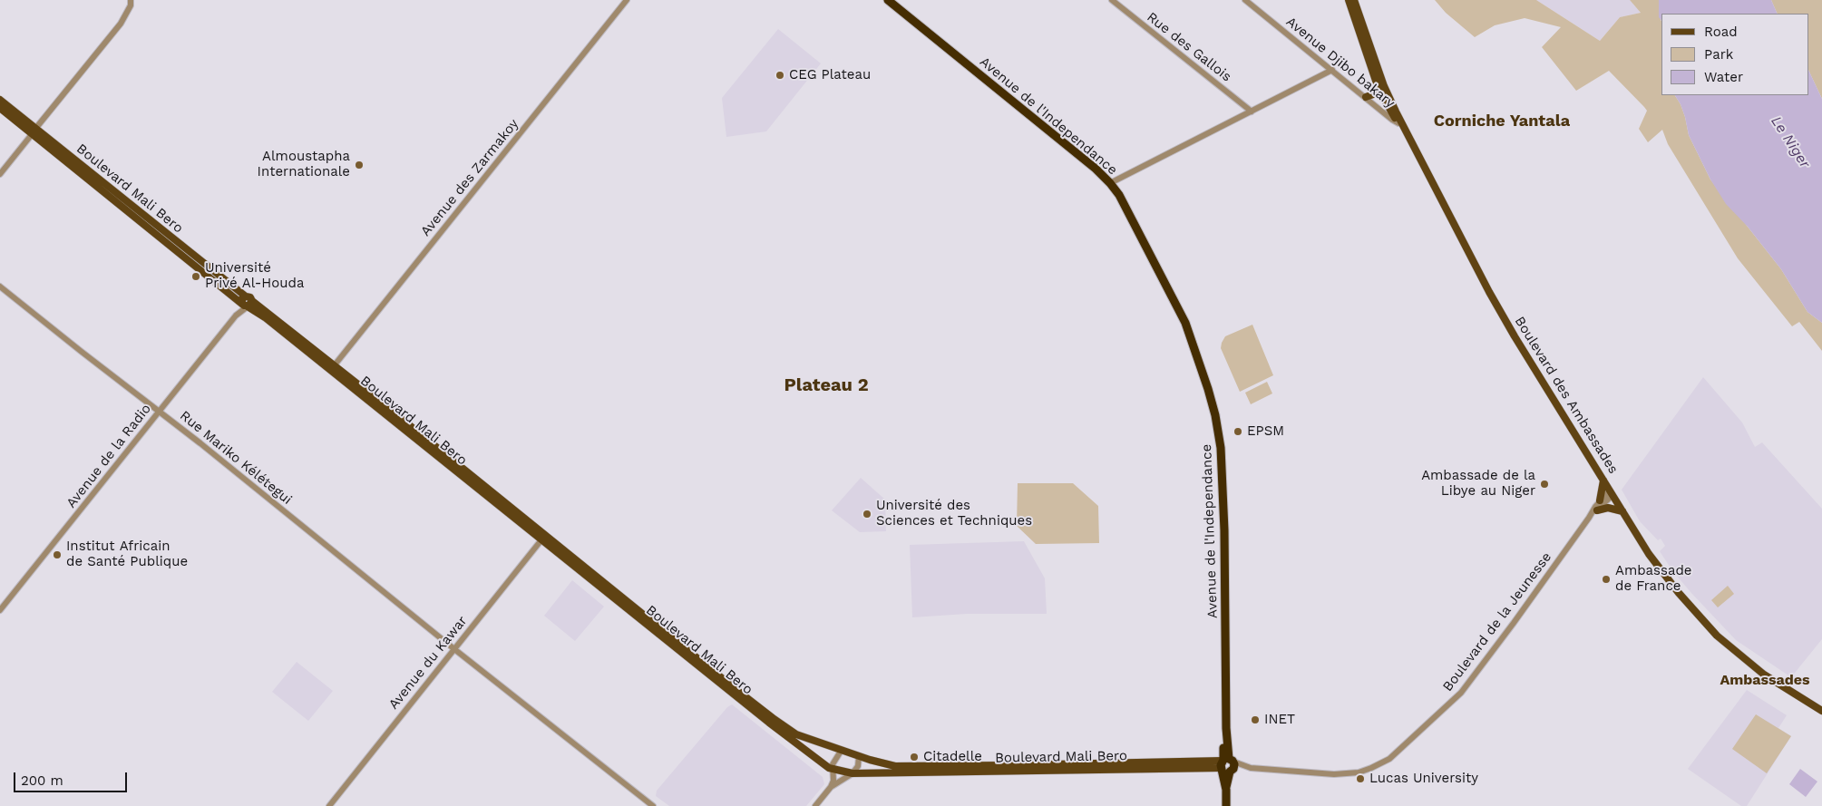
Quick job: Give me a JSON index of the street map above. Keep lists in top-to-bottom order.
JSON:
{
  "streets": {
    "highway": ["Avenue de l'Independance"],
    "main road": ["Boulevard Mali Bero", "Boulevard des Ambassades"],
    "street": [
      "Rue des Gallois",
      "Avenue Djibo bakary",
      "Avenue des Zarmakoy",
      "Avenue de la Radio",
      "Rue Mariko Kélétegui",
      "Boulevard de la Jeunesse",
      "Avenue du Kawar"
    ]
  },
  "crossings": [
    ["Avenue Djibo bakary", "Boulevard des Ambassades"],
    ["Avenue de l'Independance", "Boulevard Mali Bero"],
    ["Avenue de l'Independance", "Boulevard de la Jeunesse"],
    ["Avenue des Zarmakoy", "Boulevard Mali Bero"],
    ["Boulevard Mali Bero", "Avenue de la Radio"],
    ["Boulevard Mali Bero", "Boulevard de la Jeunesse"],
    ["Boulevard Mali Bero", "Avenue du Kawar"],
    ["Boulevard des Ambassades", "Boulevard de la Jeunesse"],
    ["Avenue de la Radio", "Rue Mariko Kélétegui"],
    ["Rue Mariko Kélétegui", "Avenue du Kawar"]
  ],
  "districts": ["Corniche Yantala", "Plateau 2", "Ambassades"],
  "water": ["Le Niger"],
  "places": [
    "CEG Plateau",
    "Almoustapha Internationale",
    "Université Privé Al-Houda",
    "EPSM",
    "Ambassade de la Libye au Niger",
    "Université des Sciences et Techniques",
    "Institut Africain de Santé Publique",
    "Ambassade de France",
    "INET",
    "Citadelle",
    "Lucas University"
  ],
  "legend": ["Road", "Park", "Water"],
  "scale_bar": "200 m"
}
